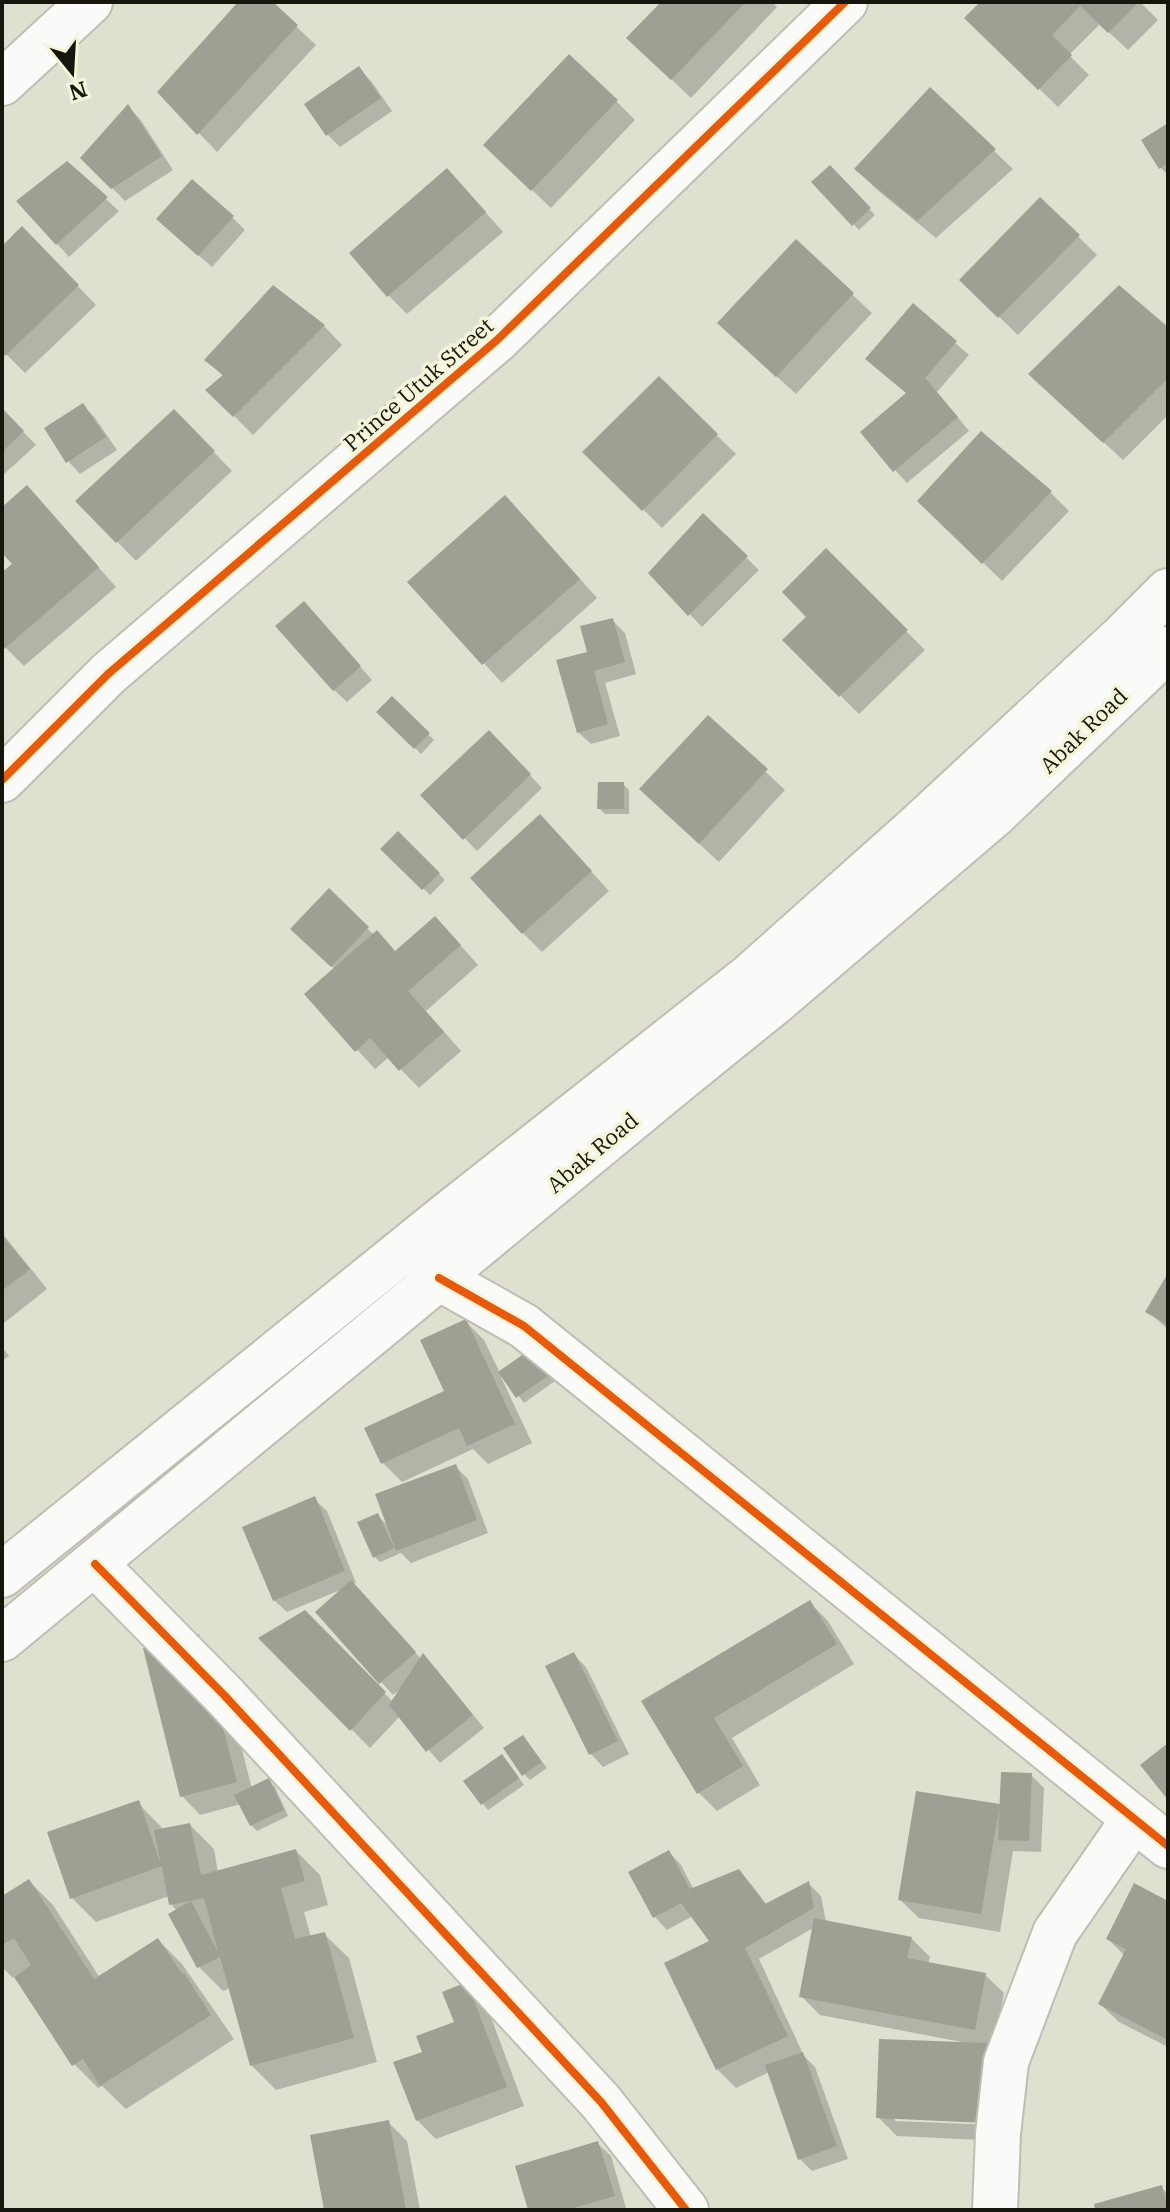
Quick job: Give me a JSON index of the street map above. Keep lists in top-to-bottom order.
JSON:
{
  "streets": {
    "main road": ["Prince Utuk Street", "Abak Road"]
  },
  "north": "bottom"
}
